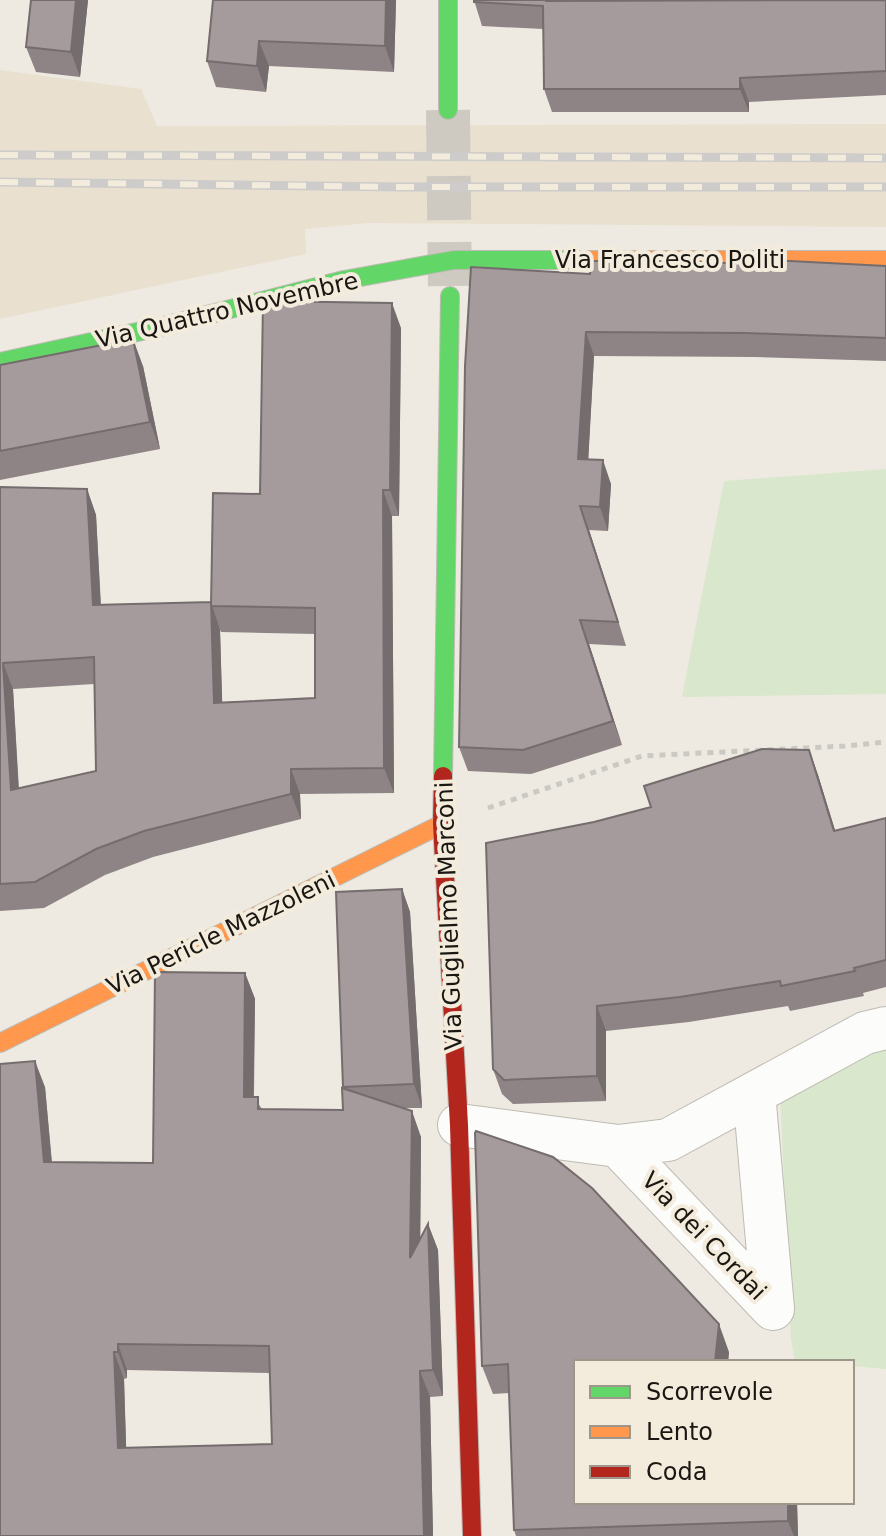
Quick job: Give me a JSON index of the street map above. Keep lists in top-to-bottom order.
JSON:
{
  "streets": {
    "street": [
      "Via Francesco Politi",
      "Via Quattro Novembre",
      "Via Guglielmo Marconi",
      "Via Pericle Mazzoleni",
      "Via dei Cordai"
    ]
  },
  "crossings": [
    ["Via Francesco Politi", "Via Quattro Novembre"],
    ["Via Guglielmo Marconi", "Via Pericle Mazzoleni"],
    ["Via Guglielmo Marconi", "Via dei Cordai"]
  ],
  "legend": ["Scorrevole", "Lento", "Coda"]
}
